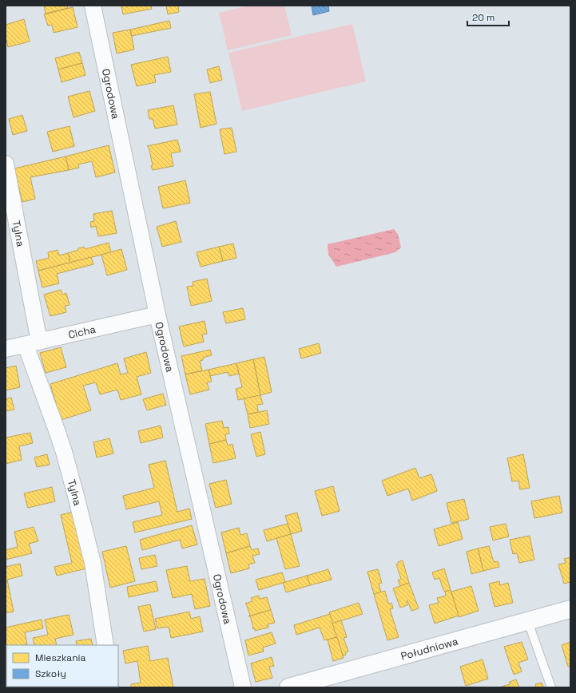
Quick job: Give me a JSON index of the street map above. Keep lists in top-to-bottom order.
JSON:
{
  "streets": {
    "street": [
      "Ogrodowa",
      "Tylna",
      "Cicha",
      "Południowa"
    ]
  },
  "crossings": [
    ["Ogrodowa", "Cicha"],
    ["Tylna", "Cicha"]
  ],
  "legend": ["Mieszkania", "Szkoły"],
  "scale_bar": "20 m"
}
